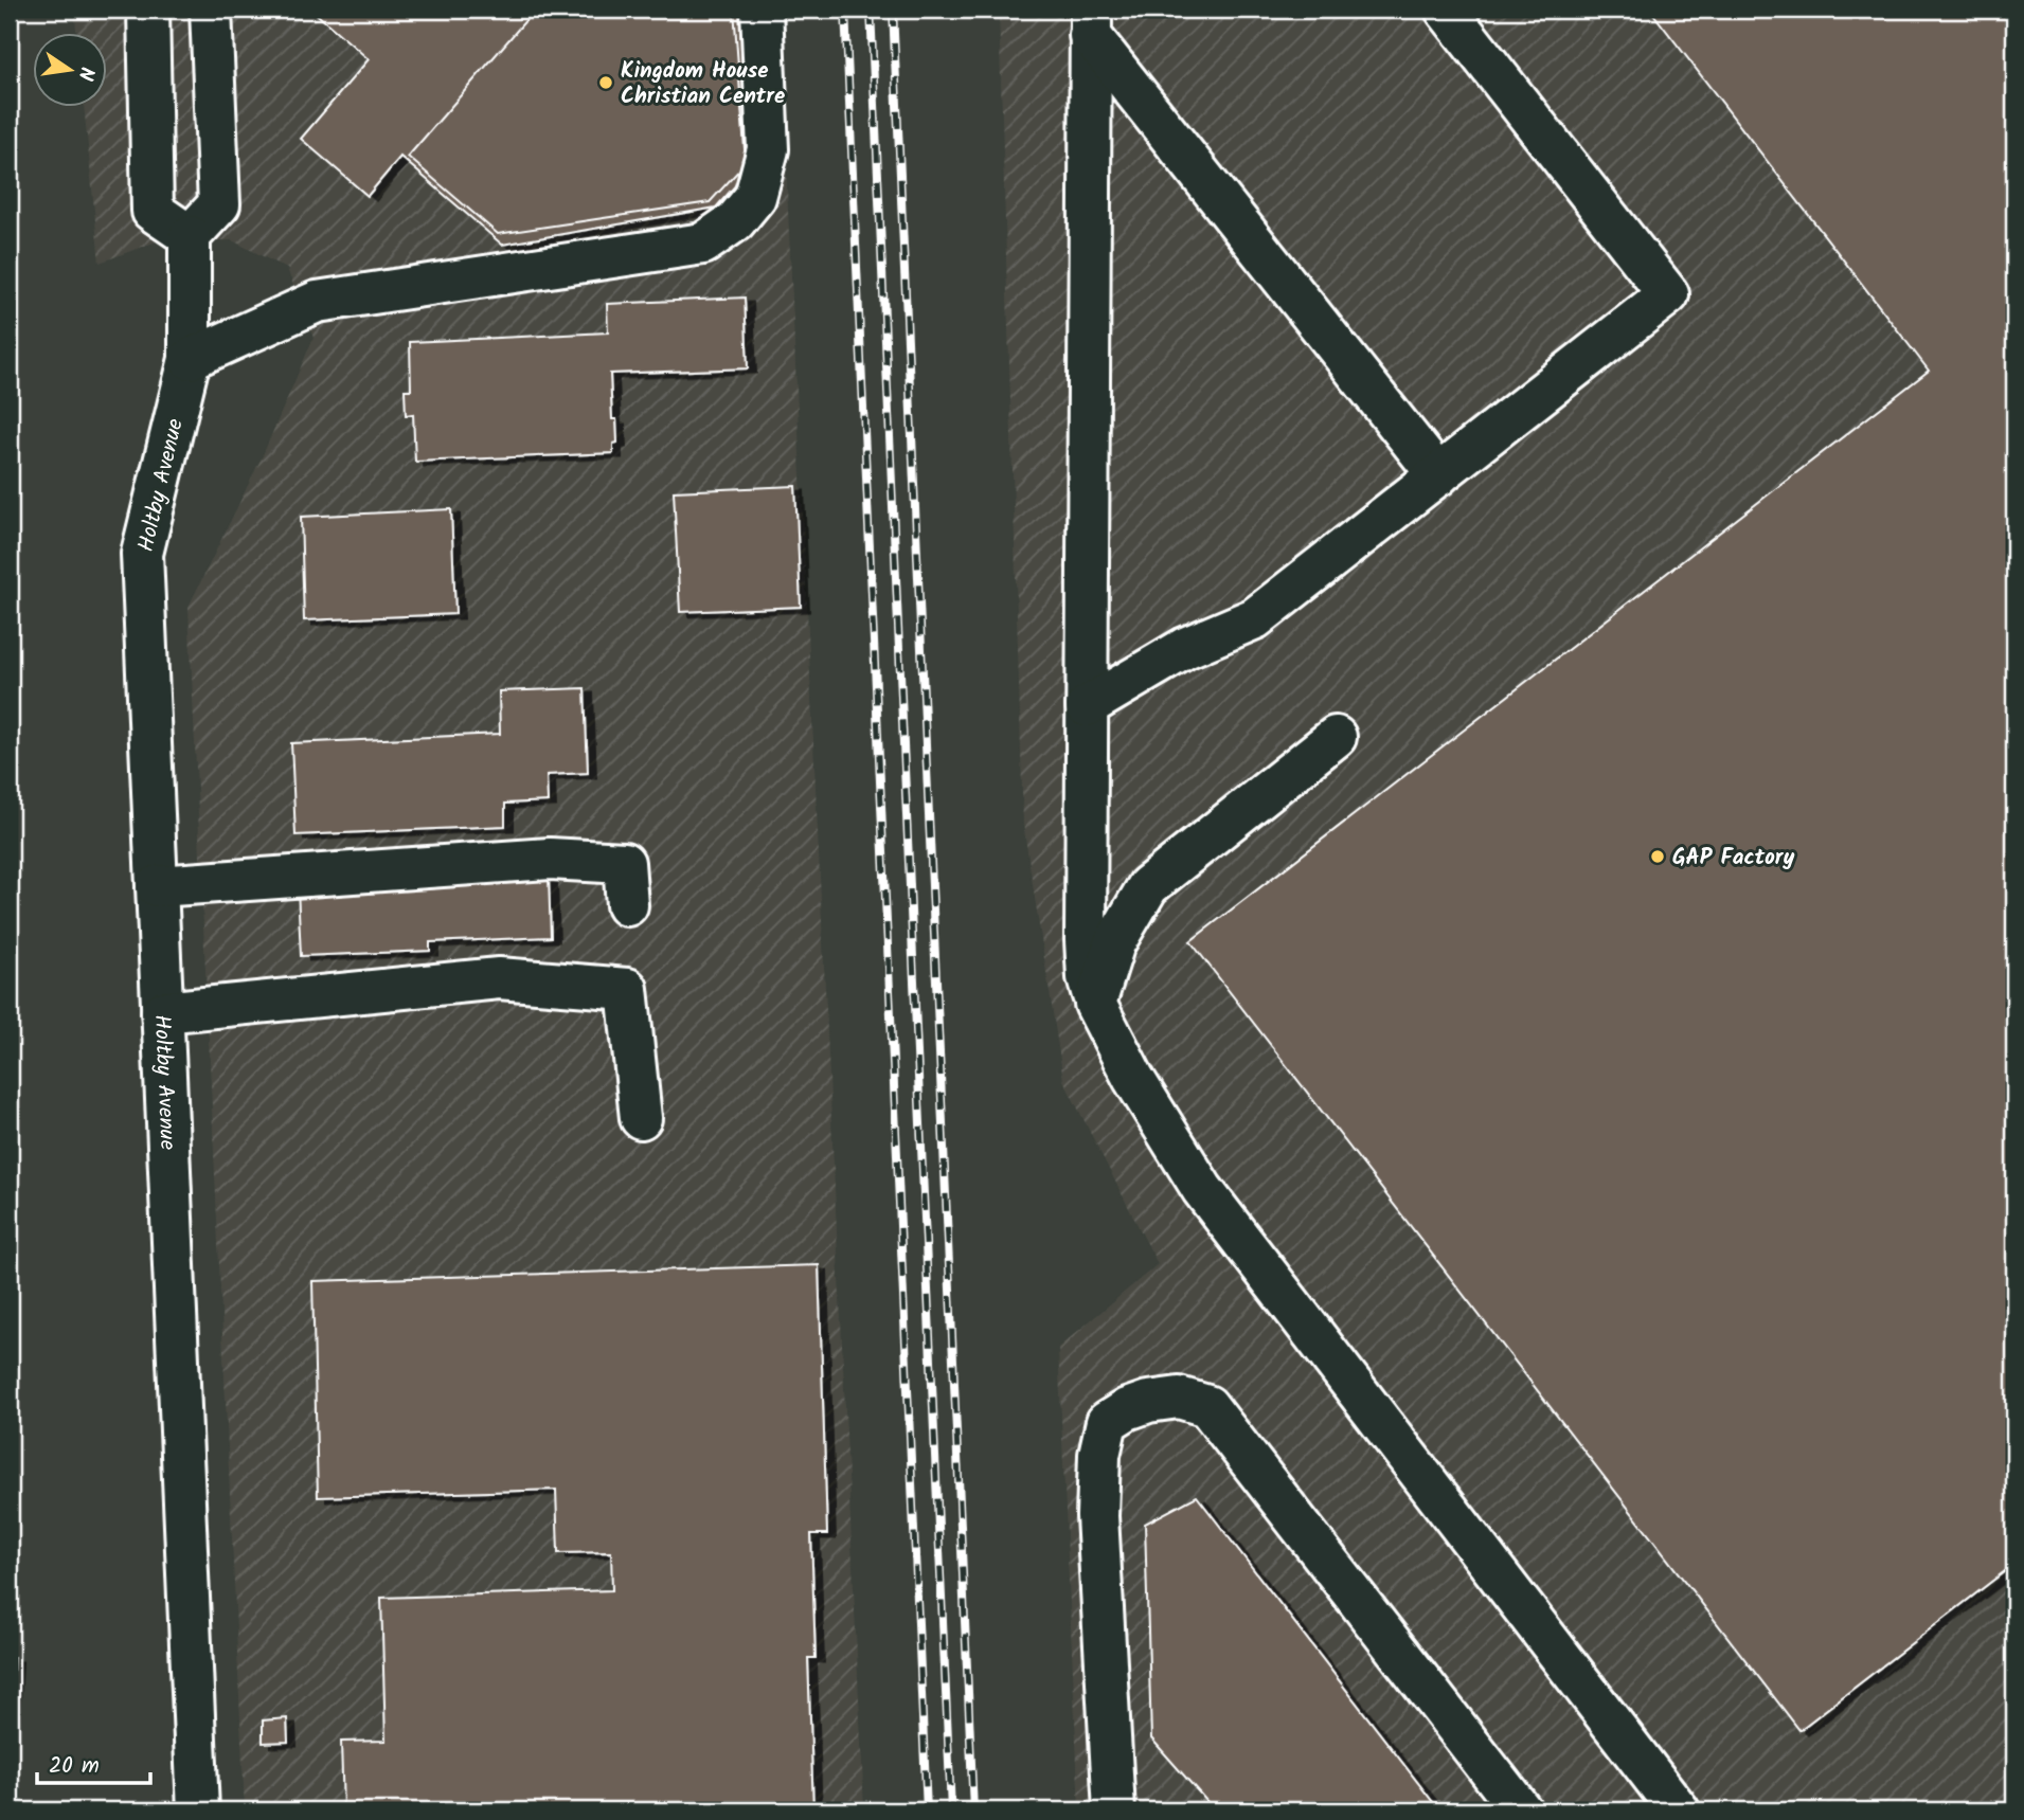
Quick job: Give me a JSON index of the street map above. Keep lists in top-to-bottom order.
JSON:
{
  "streets": {
    "street": ["Holtby Avenue"]
  },
  "places": ["Kingdom House Christian Centre", "GAP Factory"],
  "scale_bar": "20 m",
  "north": "right"
}
